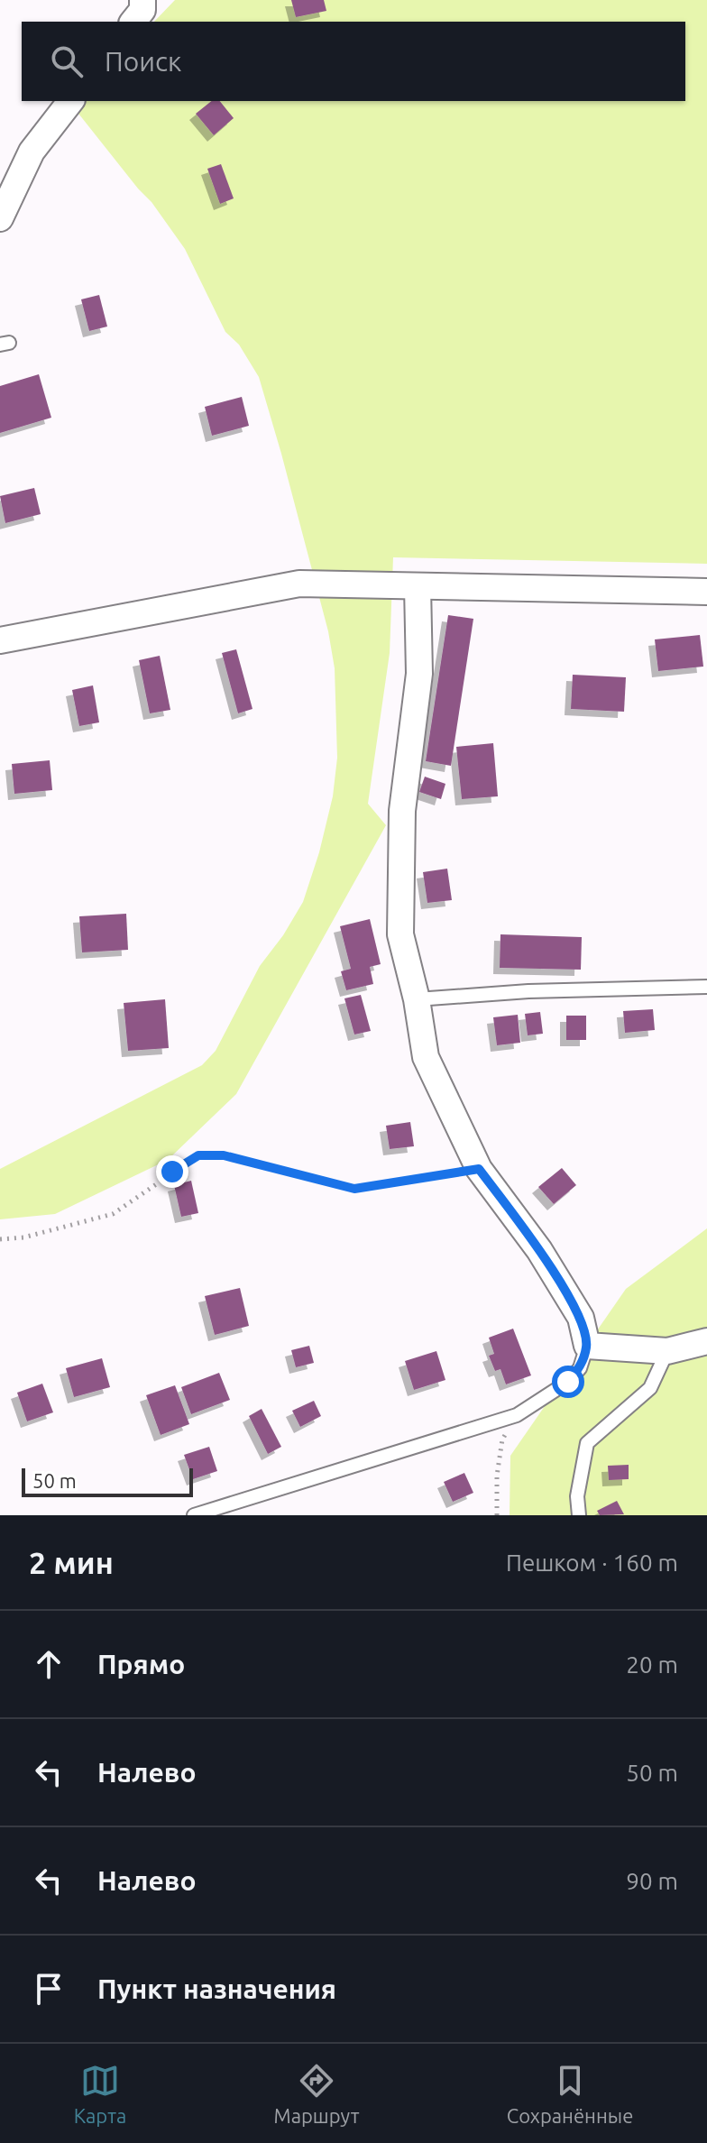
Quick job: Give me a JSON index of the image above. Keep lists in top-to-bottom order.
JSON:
{
  "scale_bar": "50 m",
  "page": {
    "search": "Поиск",
    "scale": "50 m",
    "heading": ["2 мин", "Пешком · 160 m"],
    "list": [
      ["Прямо", "20 m"],
      ["Налево", "50 m"],
      ["Налево", "90 m"],
      "Пункт назначения"
    ],
    "nav": ["Карта", "Маршрут", "Сохранённые"]
  }
}
